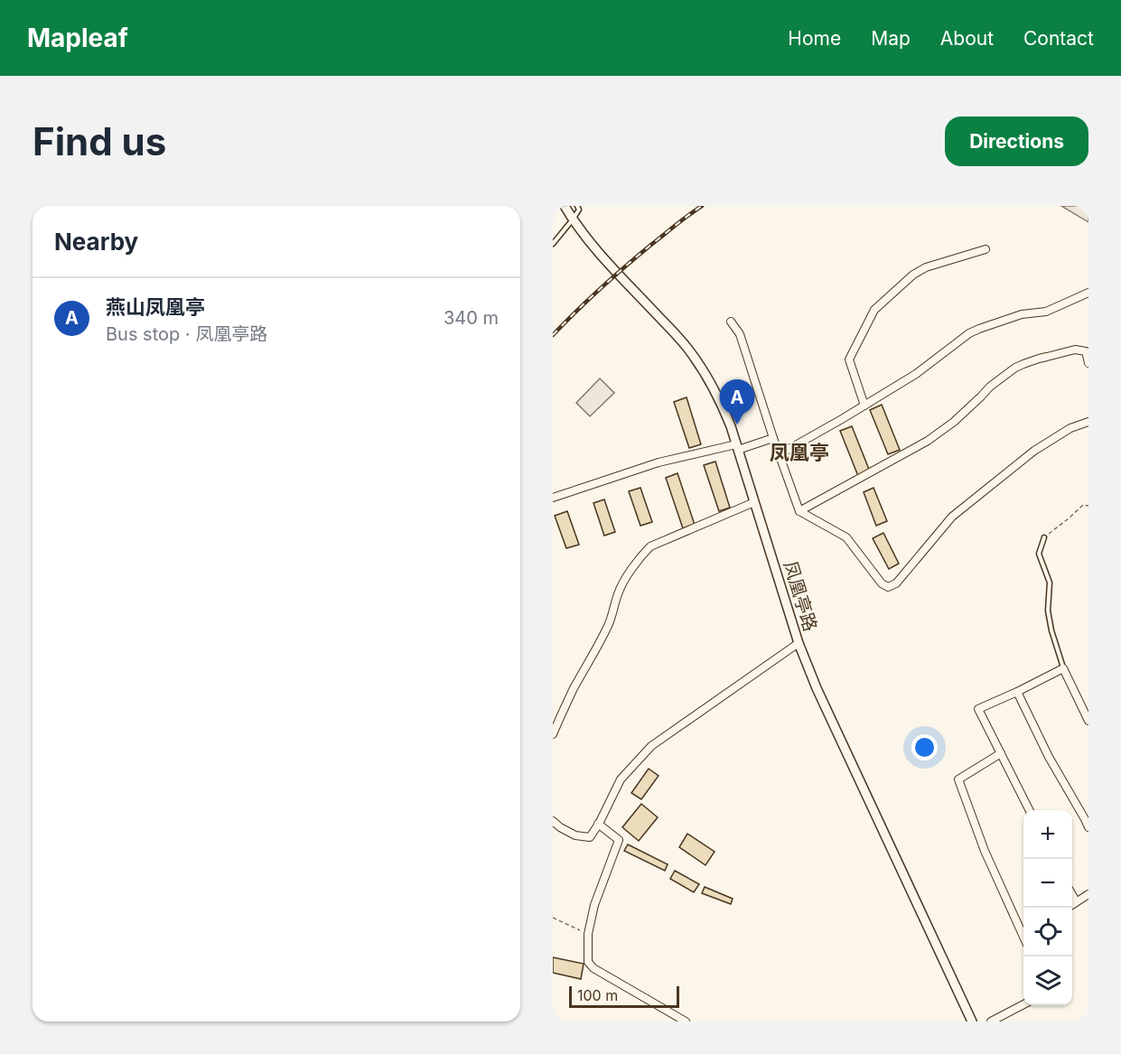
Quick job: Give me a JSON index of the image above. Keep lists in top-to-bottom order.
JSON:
{
  "streets": {
    "street": ["凤凰亭路"]
  },
  "districts": ["凤凰亭"],
  "scale_bar": "100 m",
  "page": {
    "header": "Mapleaf",
    "nav": [
      "Home",
      "Map",
      "About",
      "Contact"
    ],
    "buttons": "Directions",
    "title": "Find us",
    "heading": "Nearby",
    "list": [
      {
        "mark": "A",
        "name": "燕山凤凰亭",
        "note": "Bus stop · 凤凰亭路",
        "value": "340 m"
      }
    ],
    "pins": "A",
    "map_buttons": ["+", "−"],
    "scale": "100 m"
  }
}
